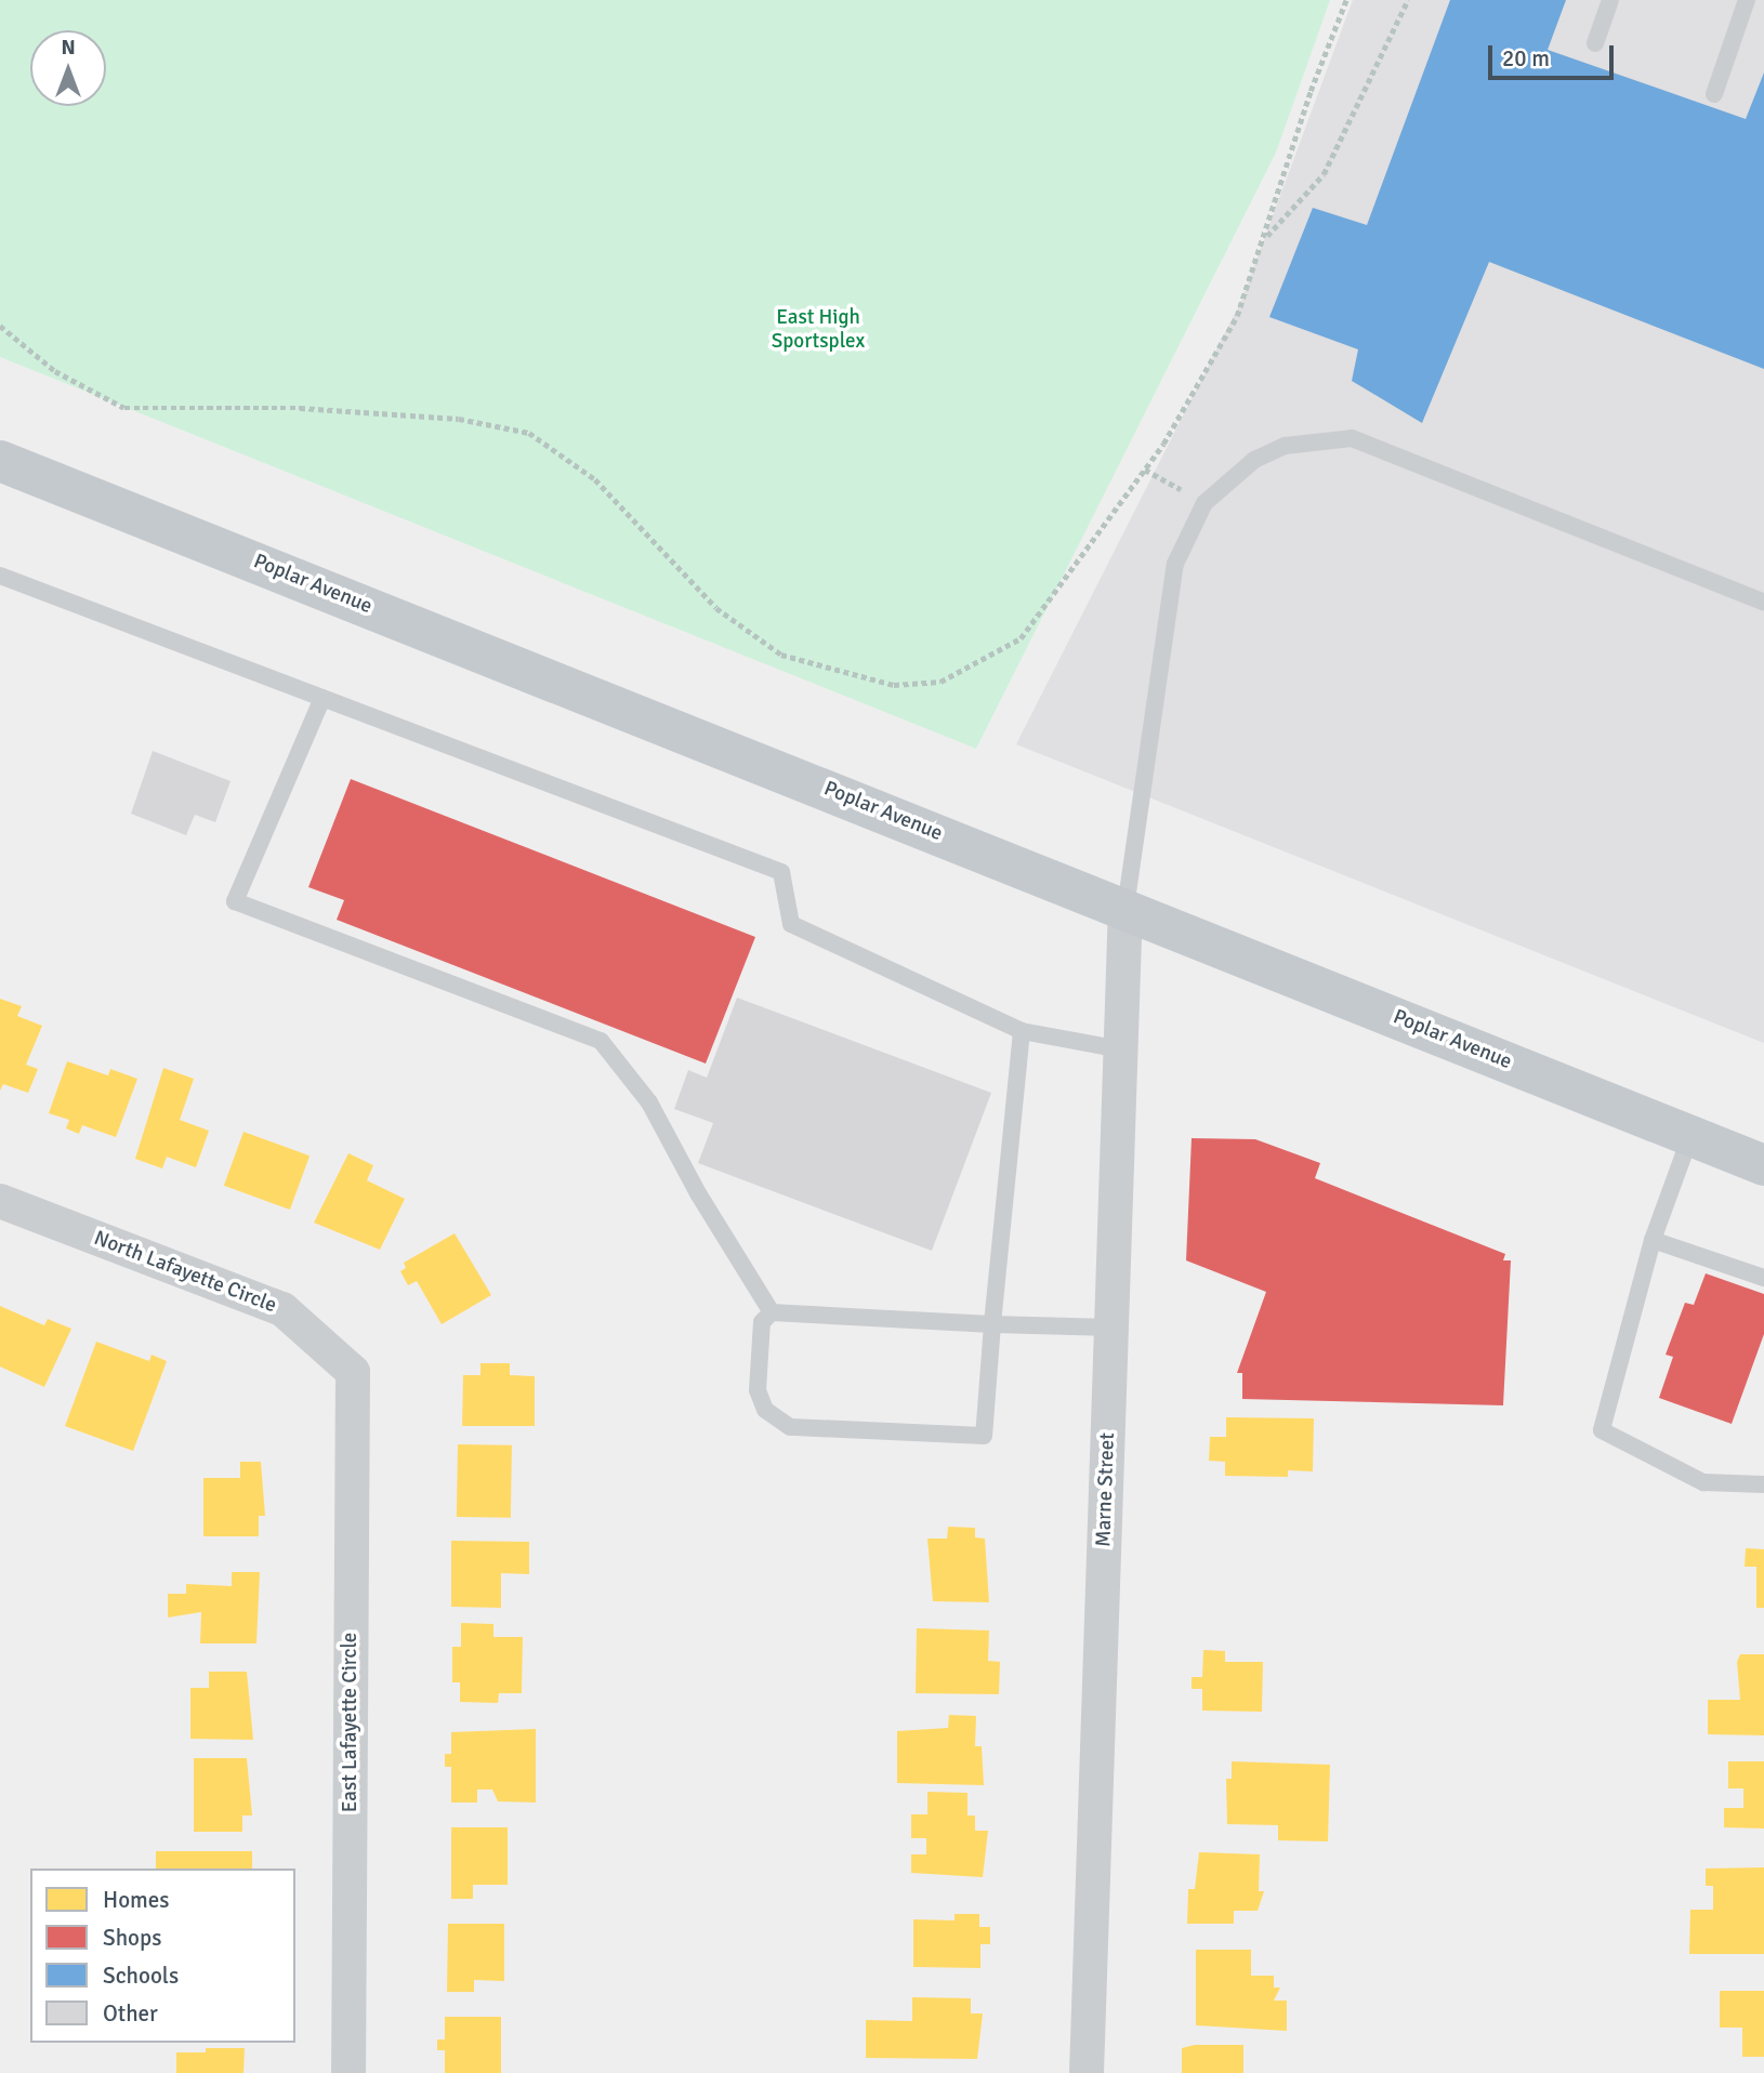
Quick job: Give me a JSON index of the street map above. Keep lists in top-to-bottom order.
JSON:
{
  "streets": {
    "main road": ["Poplar Avenue"],
    "street": ["North Lafayette Circle", "Marne Street", "East Lafayette Circle"]
  },
  "crossings": [
    ["Poplar Avenue", "Marne Street"],
    ["North Lafayette Circle", "East Lafayette Circle"]
  ],
  "parks": ["East High Sportsplex"],
  "legend": [
    "Homes",
    "Shops",
    "Schools",
    "Other"
  ],
  "scale_bar": "20 m",
  "north": "top"
}
